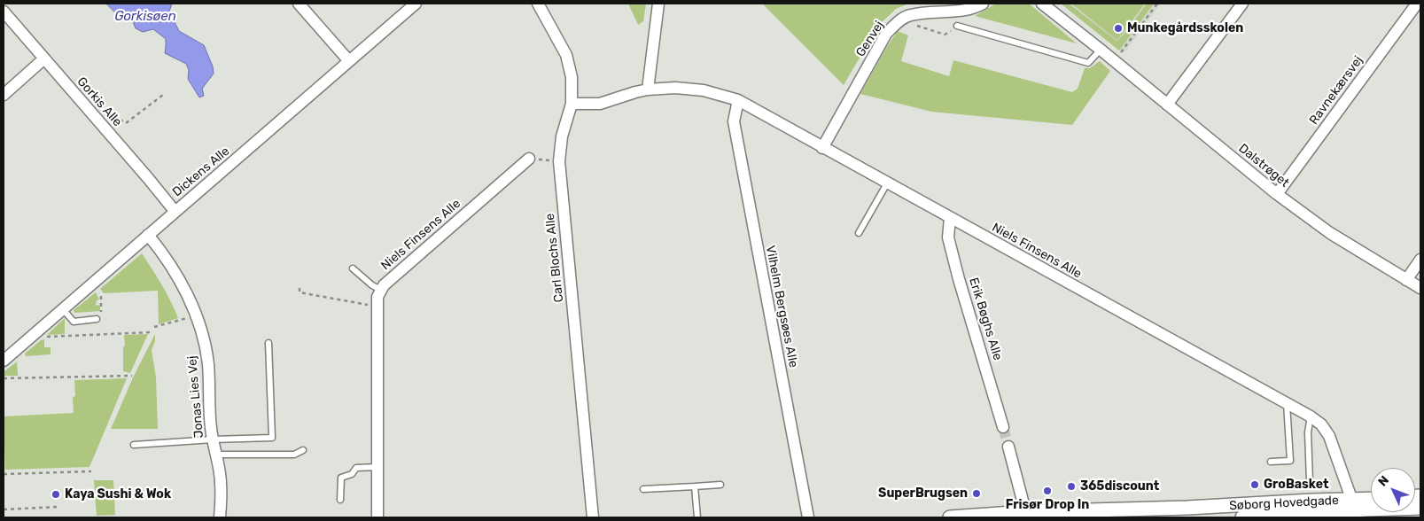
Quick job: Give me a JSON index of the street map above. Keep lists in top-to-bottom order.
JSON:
{
  "streets": {
    "street": [
      "Genvej",
      "Ravnekærsvej",
      "Gorkis Alle",
      "Dalstrøget",
      "Dickens Alle",
      "Niels Finsens Alle",
      "Carl Blochs Alle",
      "Vilhelm Bergsøes Alle",
      "Erik Bøghs Alle",
      "Jonas Lies Vej",
      "Søborg Hovedgade"
    ]
  },
  "crossings": [
    ["Genvej", "Niels Finsens Alle"],
    ["Ravnekærsvej", "Dalstrøget"],
    ["Gorkis Alle", "Dickens Alle"],
    ["Dickens Alle", "Jonas Lies Vej"],
    ["Niels Finsens Alle", "Carl Blochs Alle"],
    ["Niels Finsens Alle", "Vilhelm Bergsøes Alle"],
    ["Niels Finsens Alle", "Erik Bøghs Alle"],
    ["Niels Finsens Alle", "Søborg Hovedgade"]
  ],
  "water": ["Gorkisøen"],
  "places": [
    "Munkegårdsskolen",
    "GroBasket",
    "365discount",
    "Frisør Drop In",
    "SuperBrugsen",
    "Kaya Sushi & Wok"
  ],
  "north": "top left"
}
